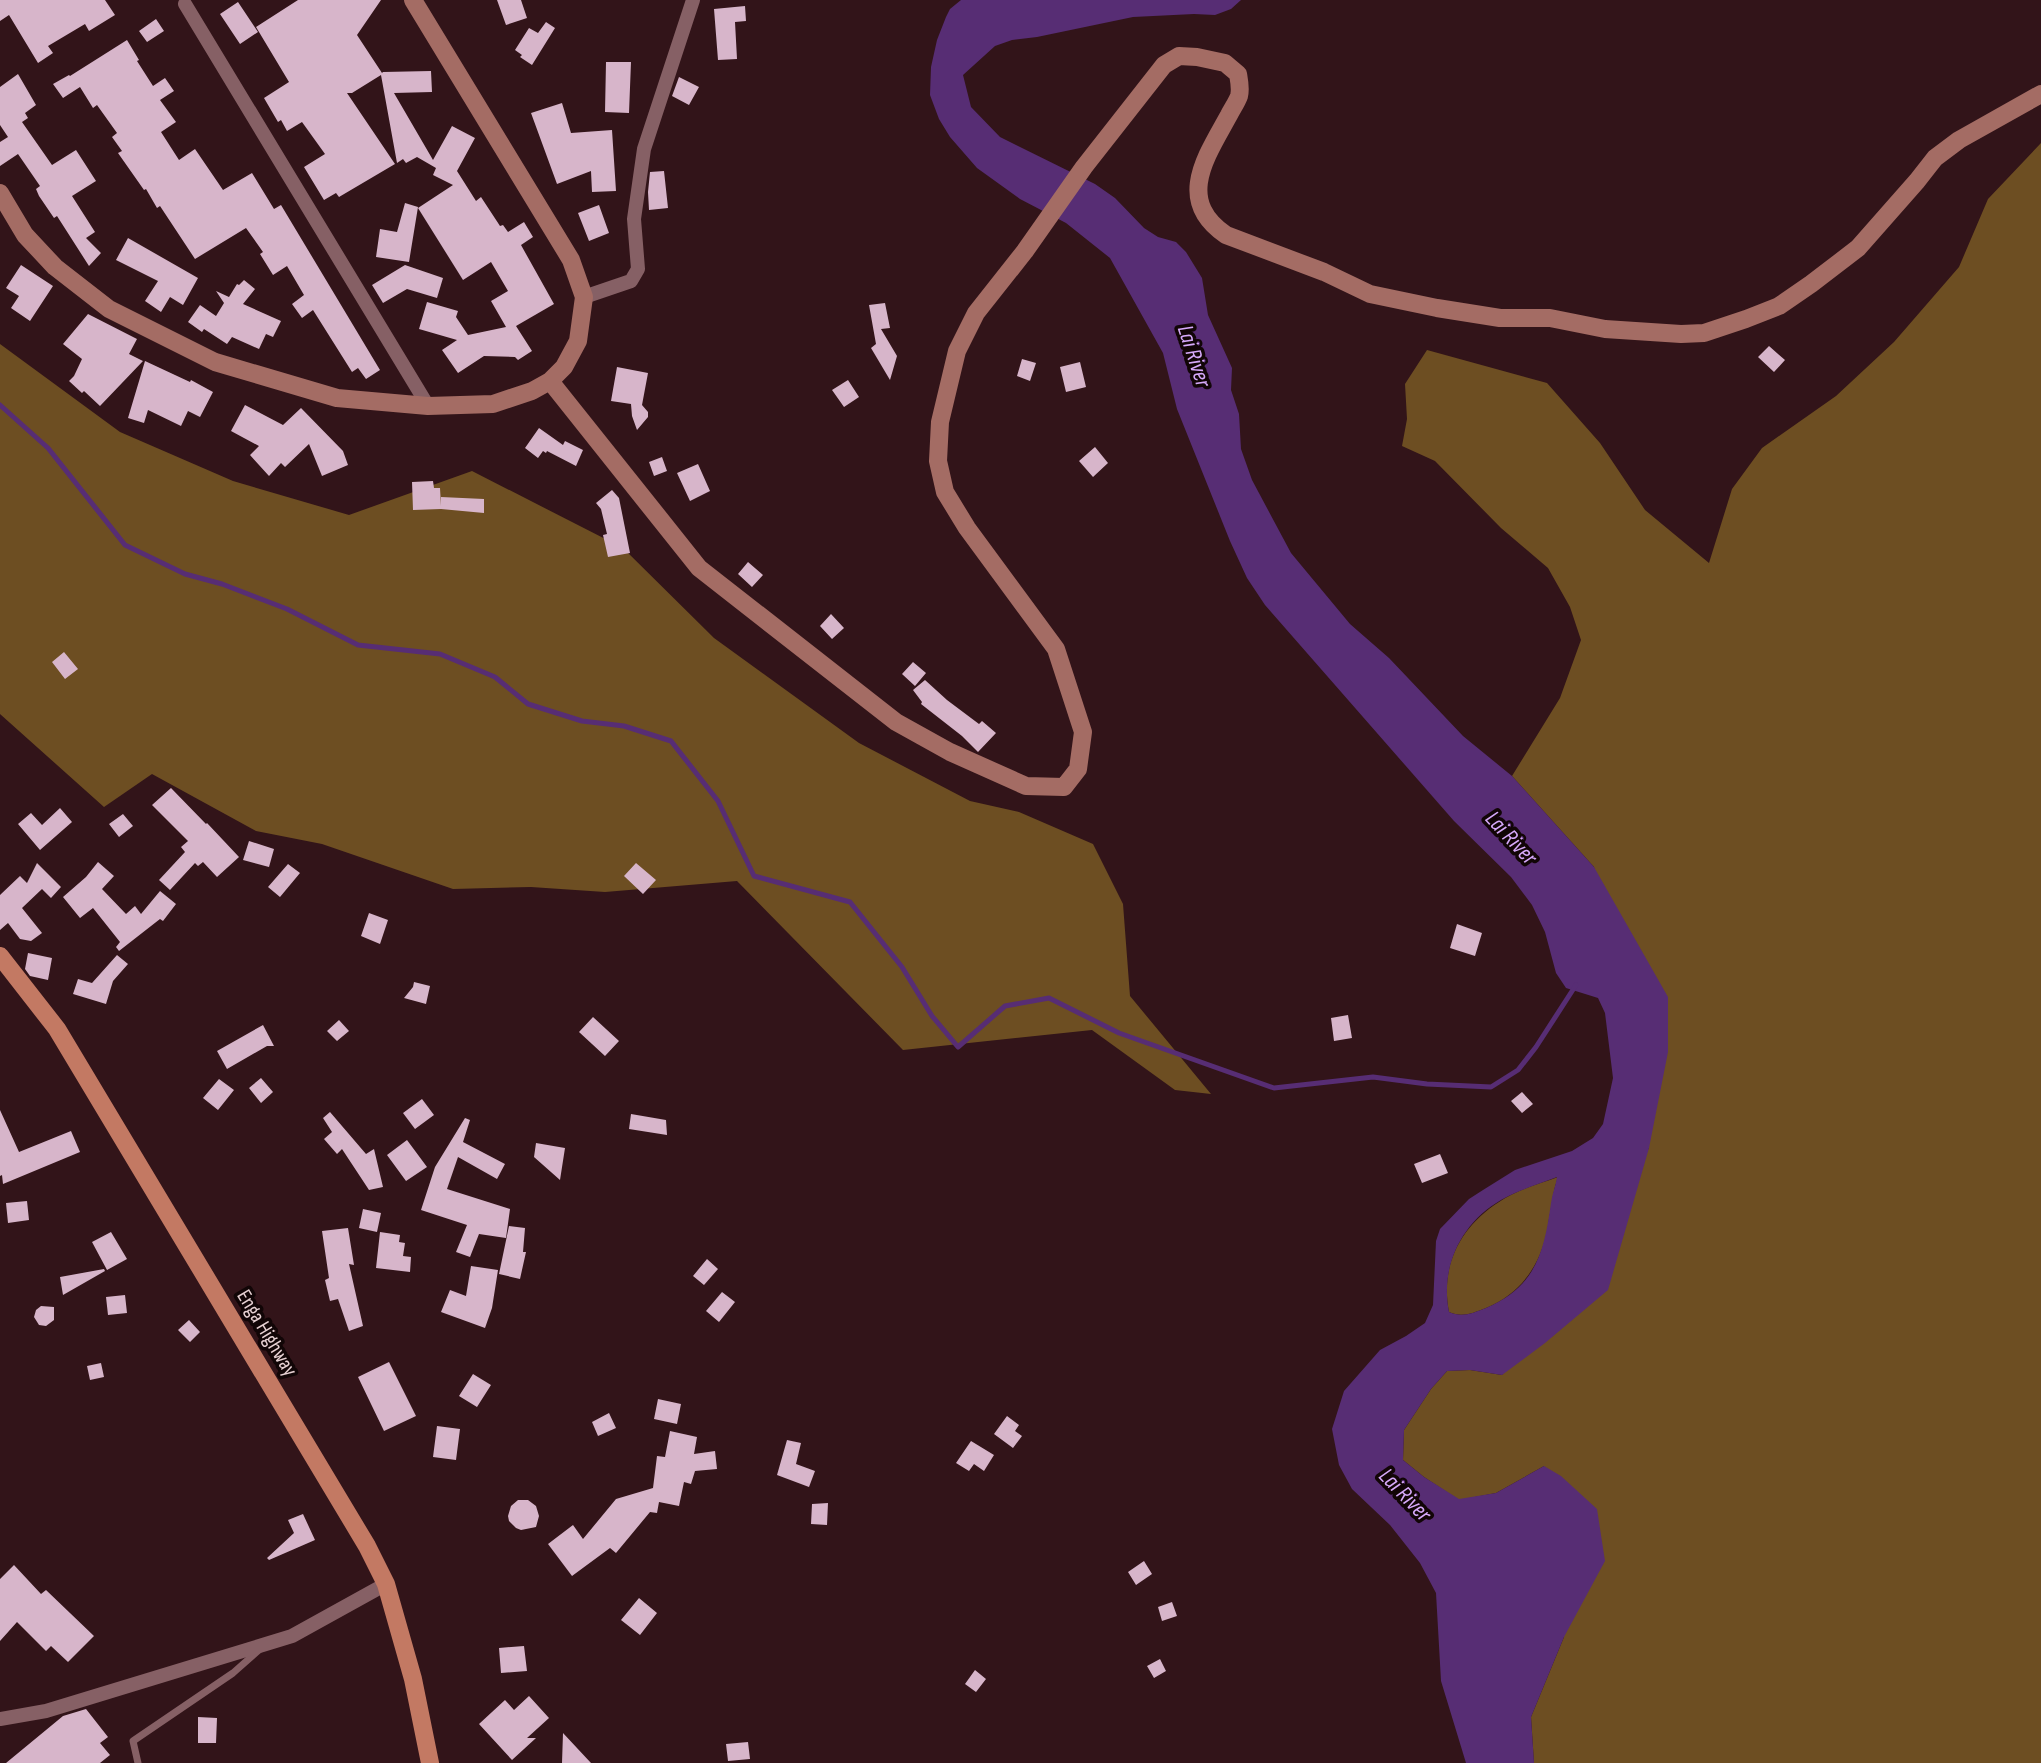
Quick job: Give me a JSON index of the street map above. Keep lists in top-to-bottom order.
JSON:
{
  "streets": {
    "main road": ["Enga Highway"]
  },
  "water": ["Lai River"]
}
